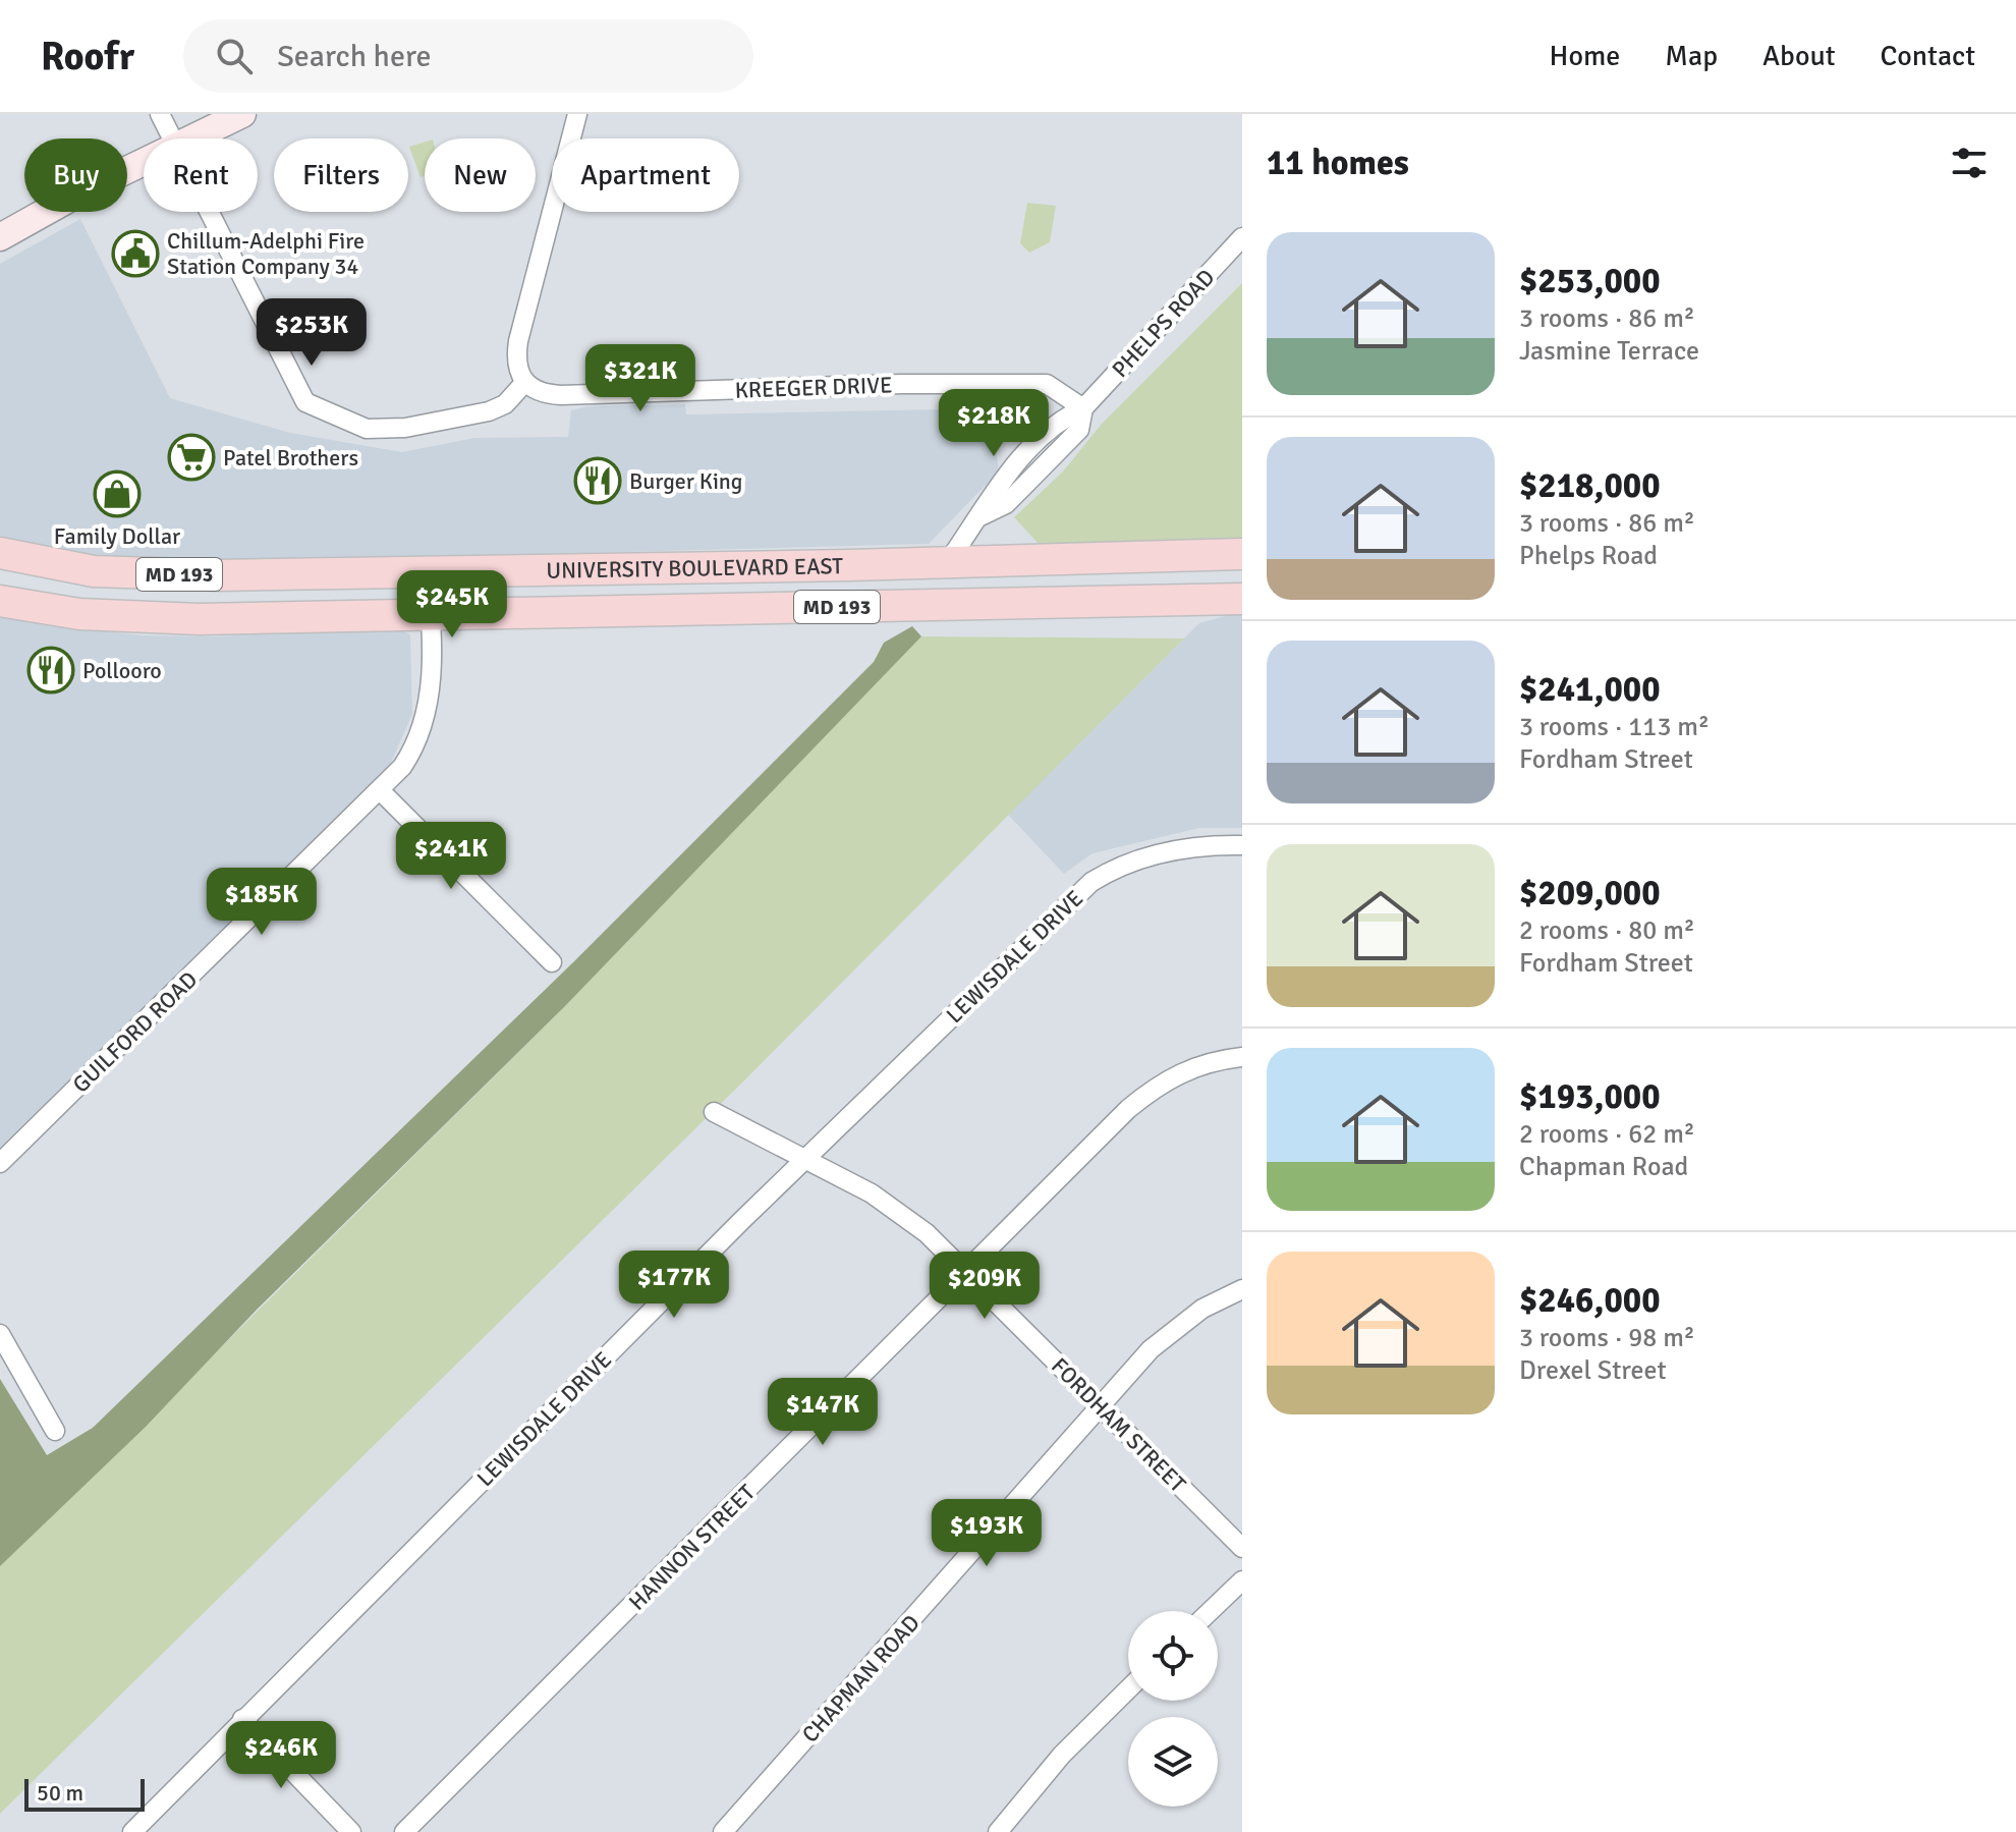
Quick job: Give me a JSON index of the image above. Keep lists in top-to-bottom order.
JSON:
{
  "streets": {
    "main road": ["UNIVERSITY BOULEVARD EAST", "MD 193"],
    "street": [
      "PHELPS ROAD",
      "KREEGER DRIVE",
      "LEWISDALE DRIVE",
      "GUILFORD ROAD",
      "FORDHAM STREET",
      "HANNON STREET",
      "CHAPMAN ROAD"
    ]
  },
  "crossings": [
    ["PHELPS ROAD", "KREEGER DRIVE"],
    ["PHELPS ROAD", "UNIVERSITY BOULEVARD EAST"],
    ["UNIVERSITY BOULEVARD EAST", "GUILFORD ROAD"],
    ["LEWISDALE DRIVE", "FORDHAM STREET"],
    ["FORDHAM STREET", "HANNON STREET"],
    ["FORDHAM STREET", "CHAPMAN ROAD"]
  ],
  "places": {
    "public building": ["Chillum-Adelphi Fire Station Company 34"],
    "supermarket": ["Patel Brothers"],
    "restaurant": ["Burger King", "Pollooro"],
    "shop": ["Family Dollar"]
  },
  "scale_bar": "50 m",
  "page": {
    "header": "Roofr",
    "search": "Search here",
    "nav": [
      "Home",
      "Map",
      "About",
      "Contact"
    ],
    "heading": "11 homes",
    "chip": [
      "Buy",
      "Rent",
      "Filters",
      "New",
      "Apartment"
    ],
    "list": [
      {
        "name": "$253,000",
        "note": "3 rooms · 86 m² · Jasmine Terrace"
      },
      {
        "name": "$218,000",
        "note": "3 rooms · 86 m² · Phelps Road"
      },
      {
        "name": "$241,000",
        "note": "3 rooms · 113 m² · Fordham Street"
      },
      {
        "name": "$209,000",
        "note": "2 rooms · 80 m² · Fordham Street"
      },
      {
        "name": "$193,000",
        "note": "2 rooms · 62 m² · Chapman Road"
      },
      {
        "name": "$246,000",
        "note": "3 rooms · 98 m² · Drexel Street"
      }
    ],
    "price": [
      "$253K",
      "$321K",
      "$218K",
      "$245K",
      "$241K",
      "$185K",
      "$177K",
      "$209K",
      "$147K",
      "$193K",
      "$246K"
    ],
    "scale": "50 m"
  }
}
